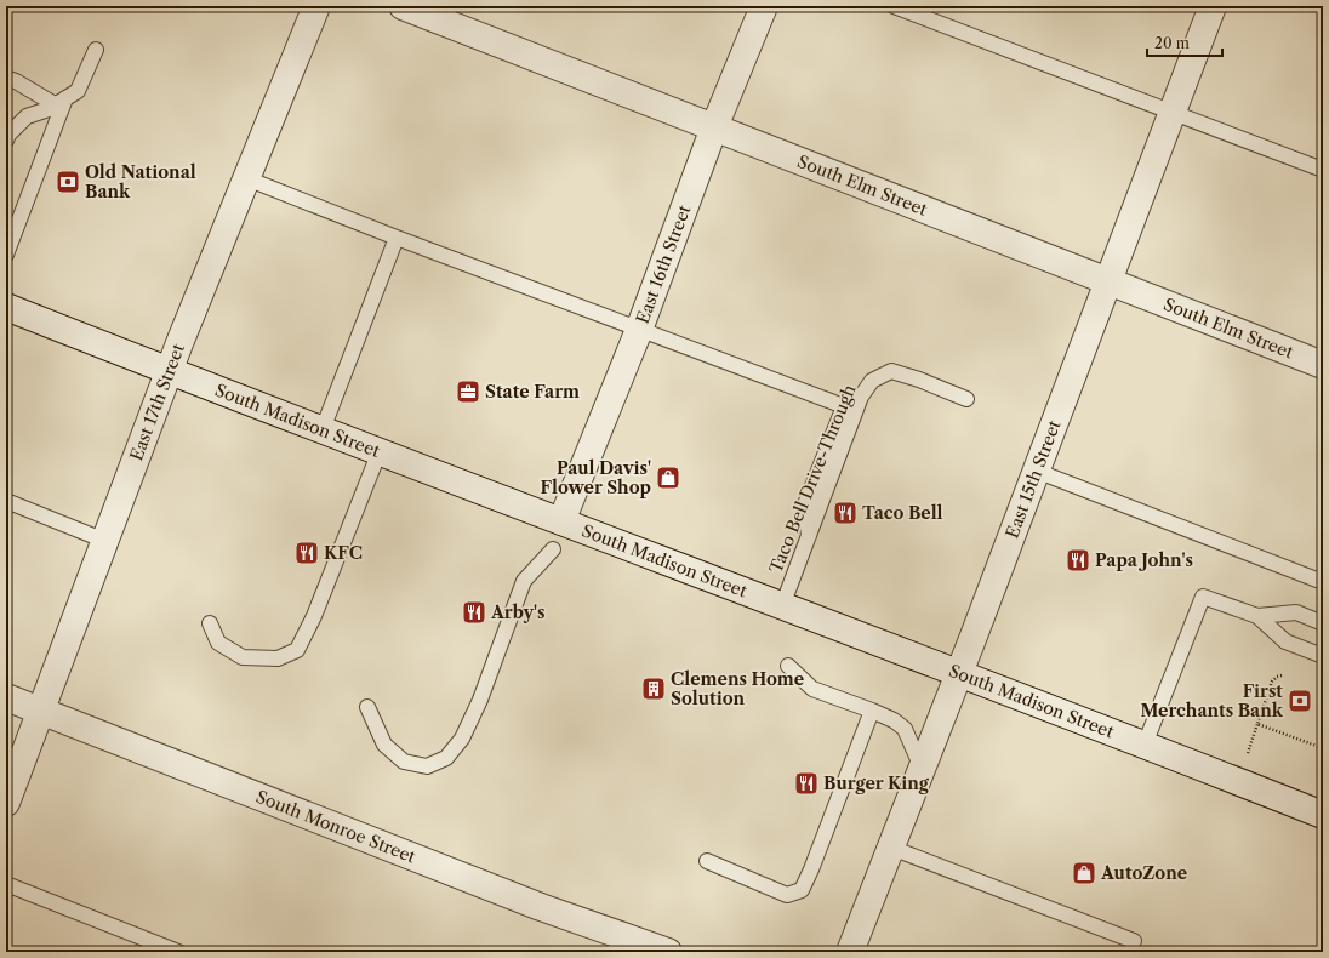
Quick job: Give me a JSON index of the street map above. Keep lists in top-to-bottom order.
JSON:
{
  "streets": {
    "street": [
      "South Elm Street",
      "East 16th Street",
      "East 17th Street",
      "South Madison Street",
      "East 15th Street",
      "South Monroe Street"
    ],
    "lane": ["Taco Bell Drive-Through"]
  },
  "crossings": [
    ["South Elm Street", "East 16th Street"],
    ["South Elm Street", "East 15th Street"],
    ["East 16th Street", "South Madison Street"],
    ["East 17th Street", "South Madison Street"],
    ["East 17th Street", "South Monroe Street"],
    ["South Madison Street", "Taco Bell Drive-Through"],
    ["South Madison Street", "East 15th Street"]
  ],
  "places": {
    "bank": ["Old National Bank", "First Merchants Bank"],
    "office": ["State Farm"],
    "shop": ["Paul Davis' Flower Shop", "AutoZone"],
    "restaurant": [
      "Taco Bell",
      "KFC",
      "Papa John's",
      "Arby's",
      "Burger King"
    ],
    "building": ["Clemens Home Solution"]
  },
  "scale_bar": "20 m"
}
